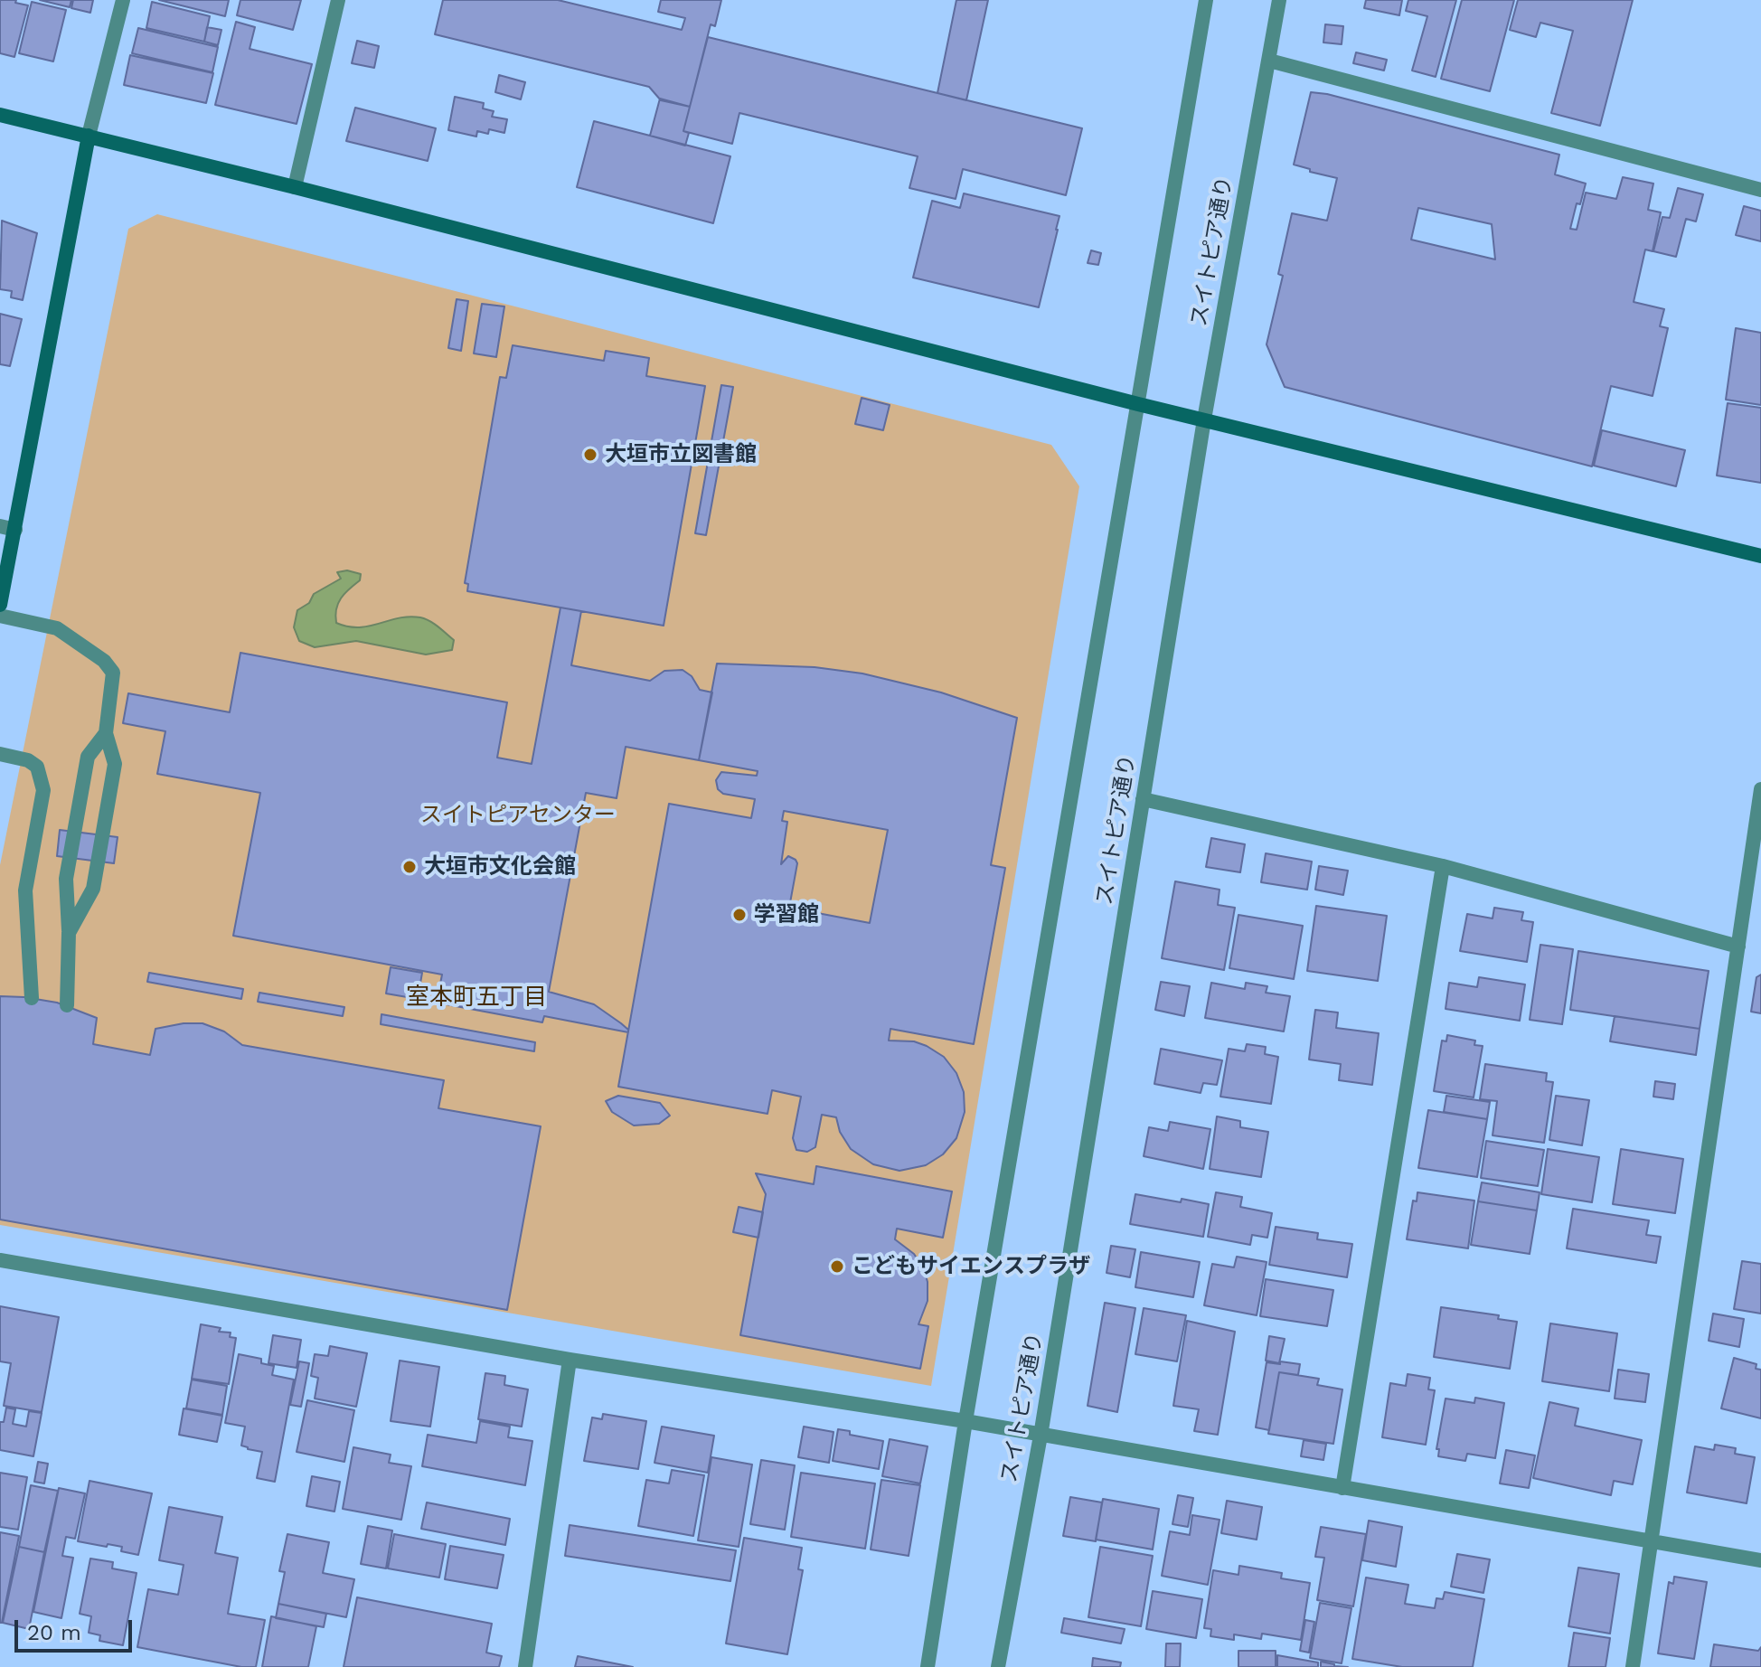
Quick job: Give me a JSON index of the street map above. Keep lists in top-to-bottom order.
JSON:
{
  "streets": {
    "street": ["スイトピア通り"]
  },
  "districts": ["室本町五丁目"],
  "parks": ["スイトピアセンター"],
  "places": [
    "大垣市立図書館",
    "大垣市文化会館",
    "学習館",
    "こどもサイエンスプラザ"
  ],
  "scale_bar": "20 m"
}
